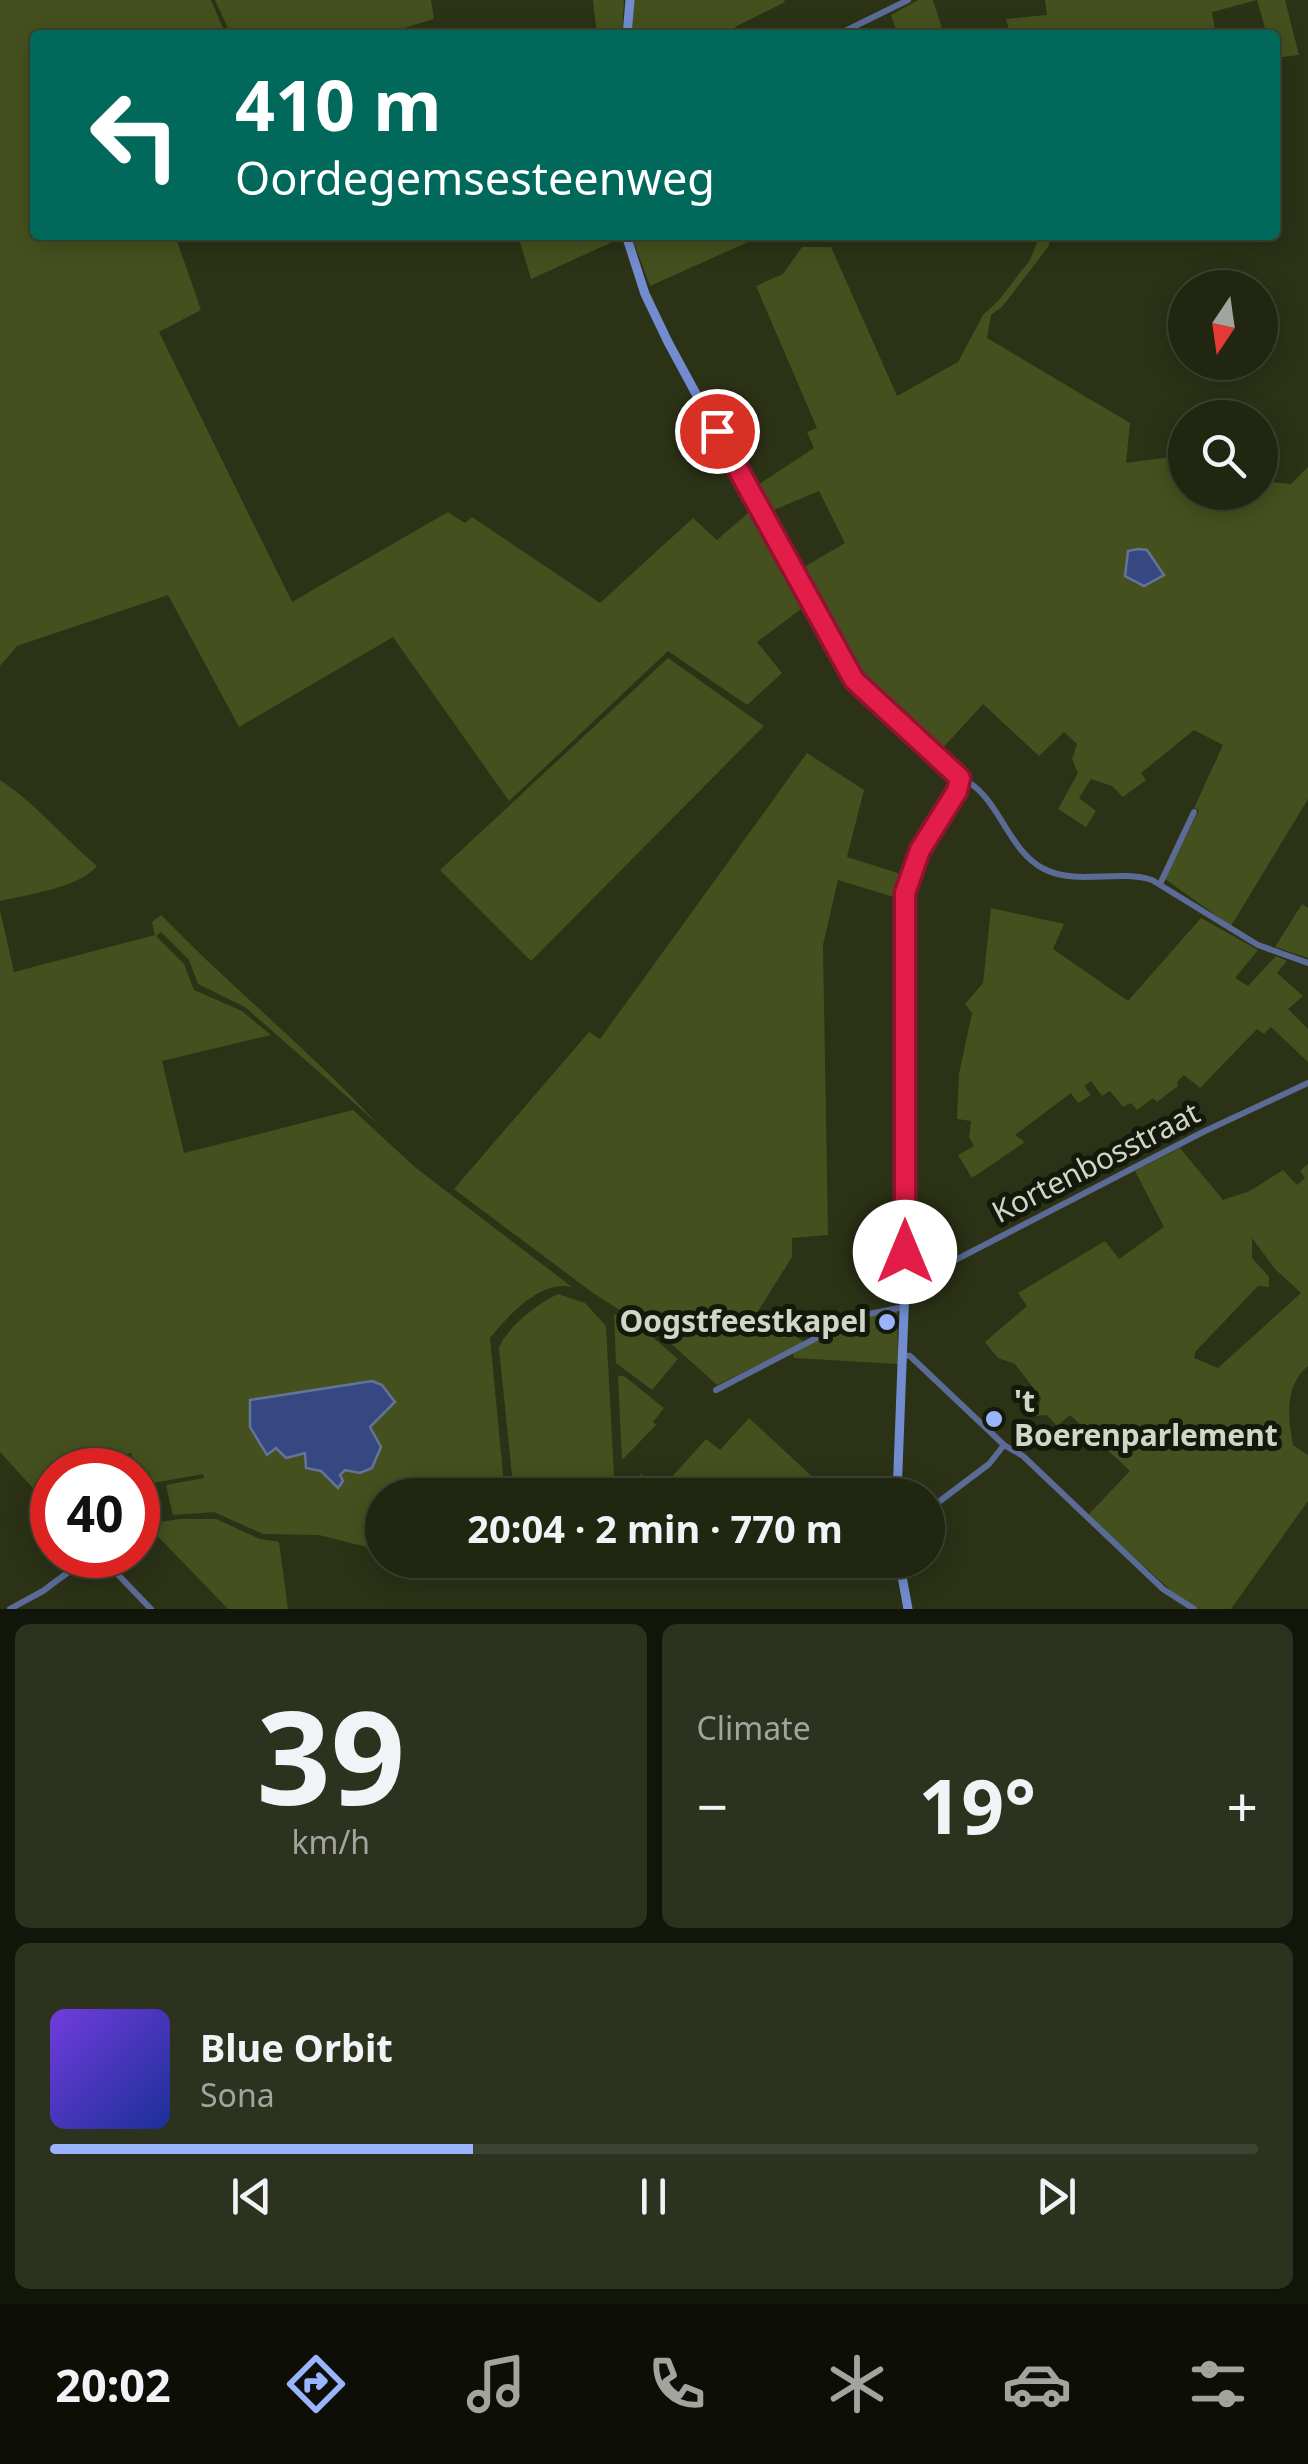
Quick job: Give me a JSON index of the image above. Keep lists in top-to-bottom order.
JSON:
{
  "streets": {
    "street": ["Kortenbosstraat"]
  },
  "places": ["Oogstfeestkapel", "'t Boerenparlement"],
  "north": "bottom",
  "page": {
    "turn": ["410 m", "Oordegemsesteenweg"],
    "limit": "40",
    "trip": "20:04 · 2 min · 770 m",
    "tile": [
      ["39", "km/h"],
      "Climate"
    ],
    "heat": ["−", "19°", "+"],
    "song": ["Blue Orbit", "Sona"],
    "tabs": "20:02"
  }
}
